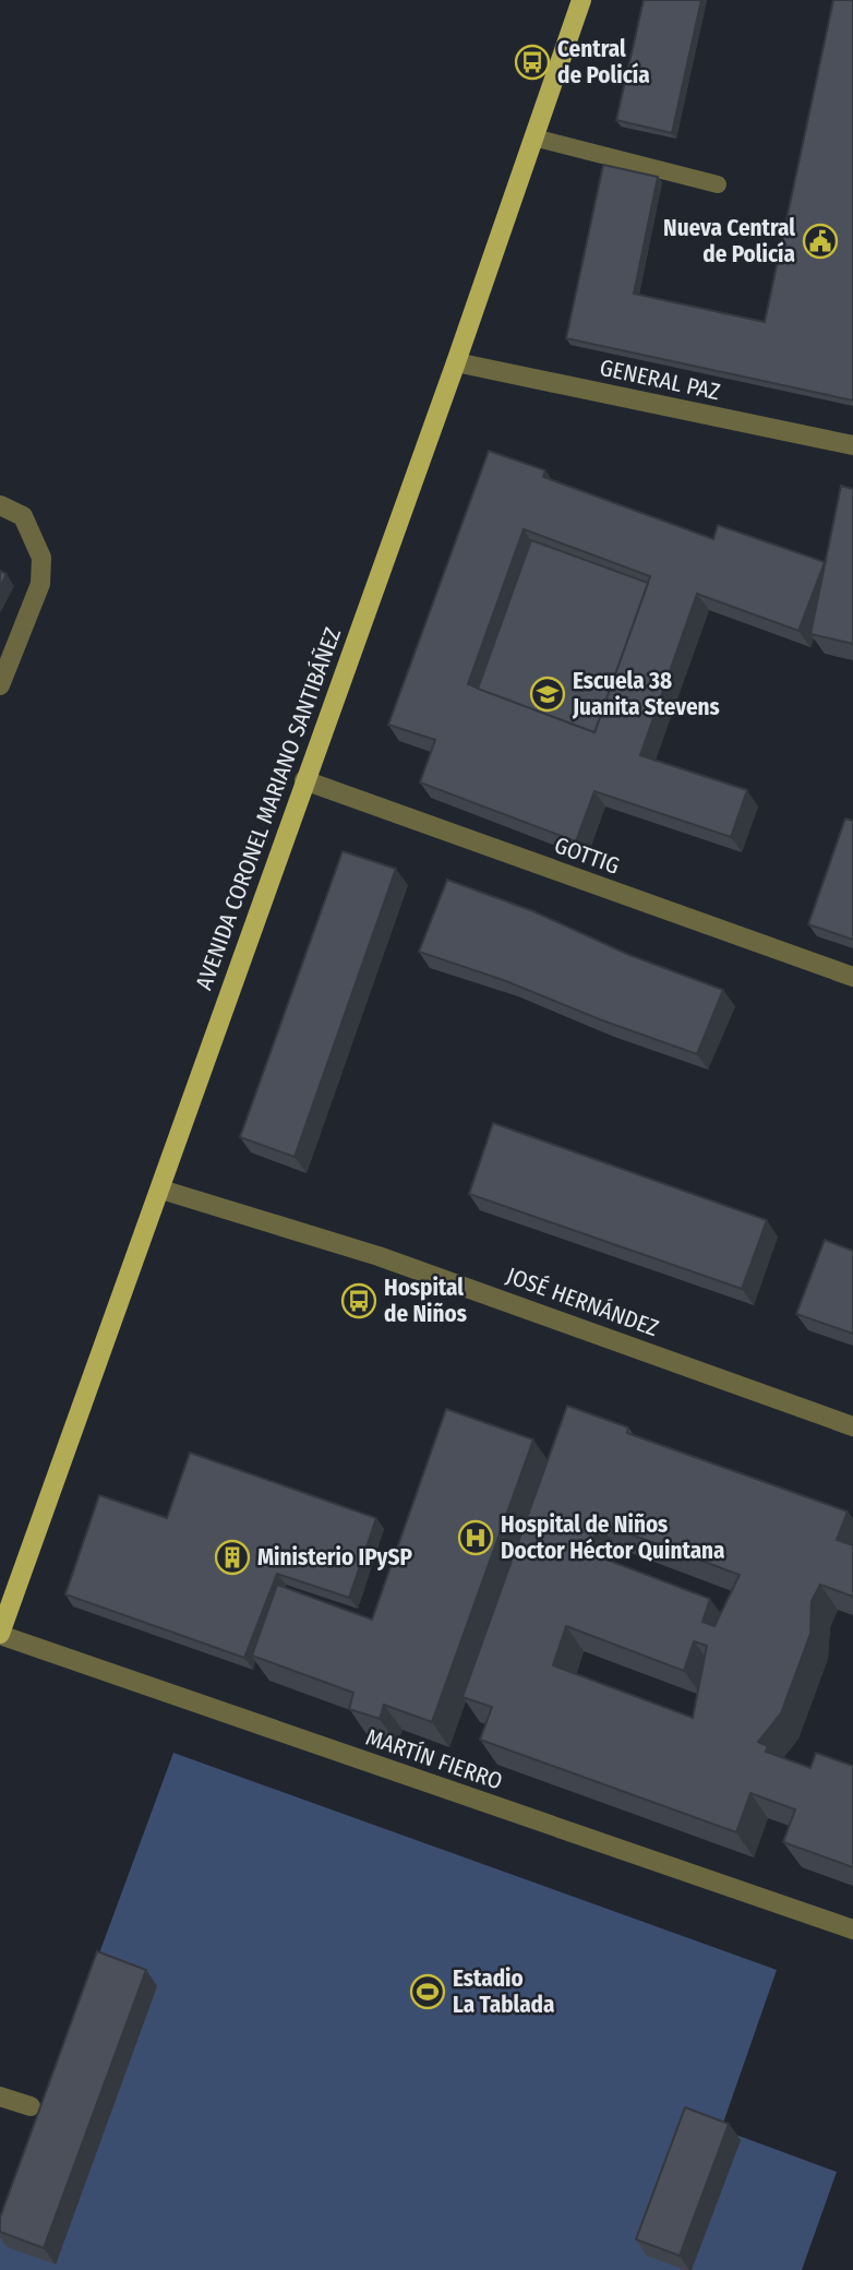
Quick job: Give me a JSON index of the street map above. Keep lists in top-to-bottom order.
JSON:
{
  "streets": {
    "main road": ["AVENIDA CORONEL MARIANO SANTIBÁÑEZ"],
    "street": [
      "GENERAL PAZ",
      "GOTTIG",
      "JOSÉ HERNÁNDEZ",
      "MARTÍN FIERRO"
    ]
  },
  "crossings": [
    ["GENERAL PAZ", "AVENIDA CORONEL MARIANO SANTIBÁÑEZ"],
    ["AVENIDA CORONEL MARIANO SANTIBÁÑEZ", "GOTTIG"],
    ["AVENIDA CORONEL MARIANO SANTIBÁÑEZ", "JOSÉ HERNÁNDEZ"],
    ["AVENIDA CORONEL MARIANO SANTIBÁÑEZ", "MARTÍN FIERRO"]
  ],
  "places": {
    "bus stop": ["Central de Policía", "Hospital de Niños"],
    "public building": ["Nueva Central de Policía"],
    "school or university": ["Escuela 38 Juanita Stevens"],
    "hospital": ["Hospital de Niños Doctor Héctor Quintana"],
    "building": ["Ministerio IPySP"],
    "sports": ["Estadio La Tablada"]
  }
}
